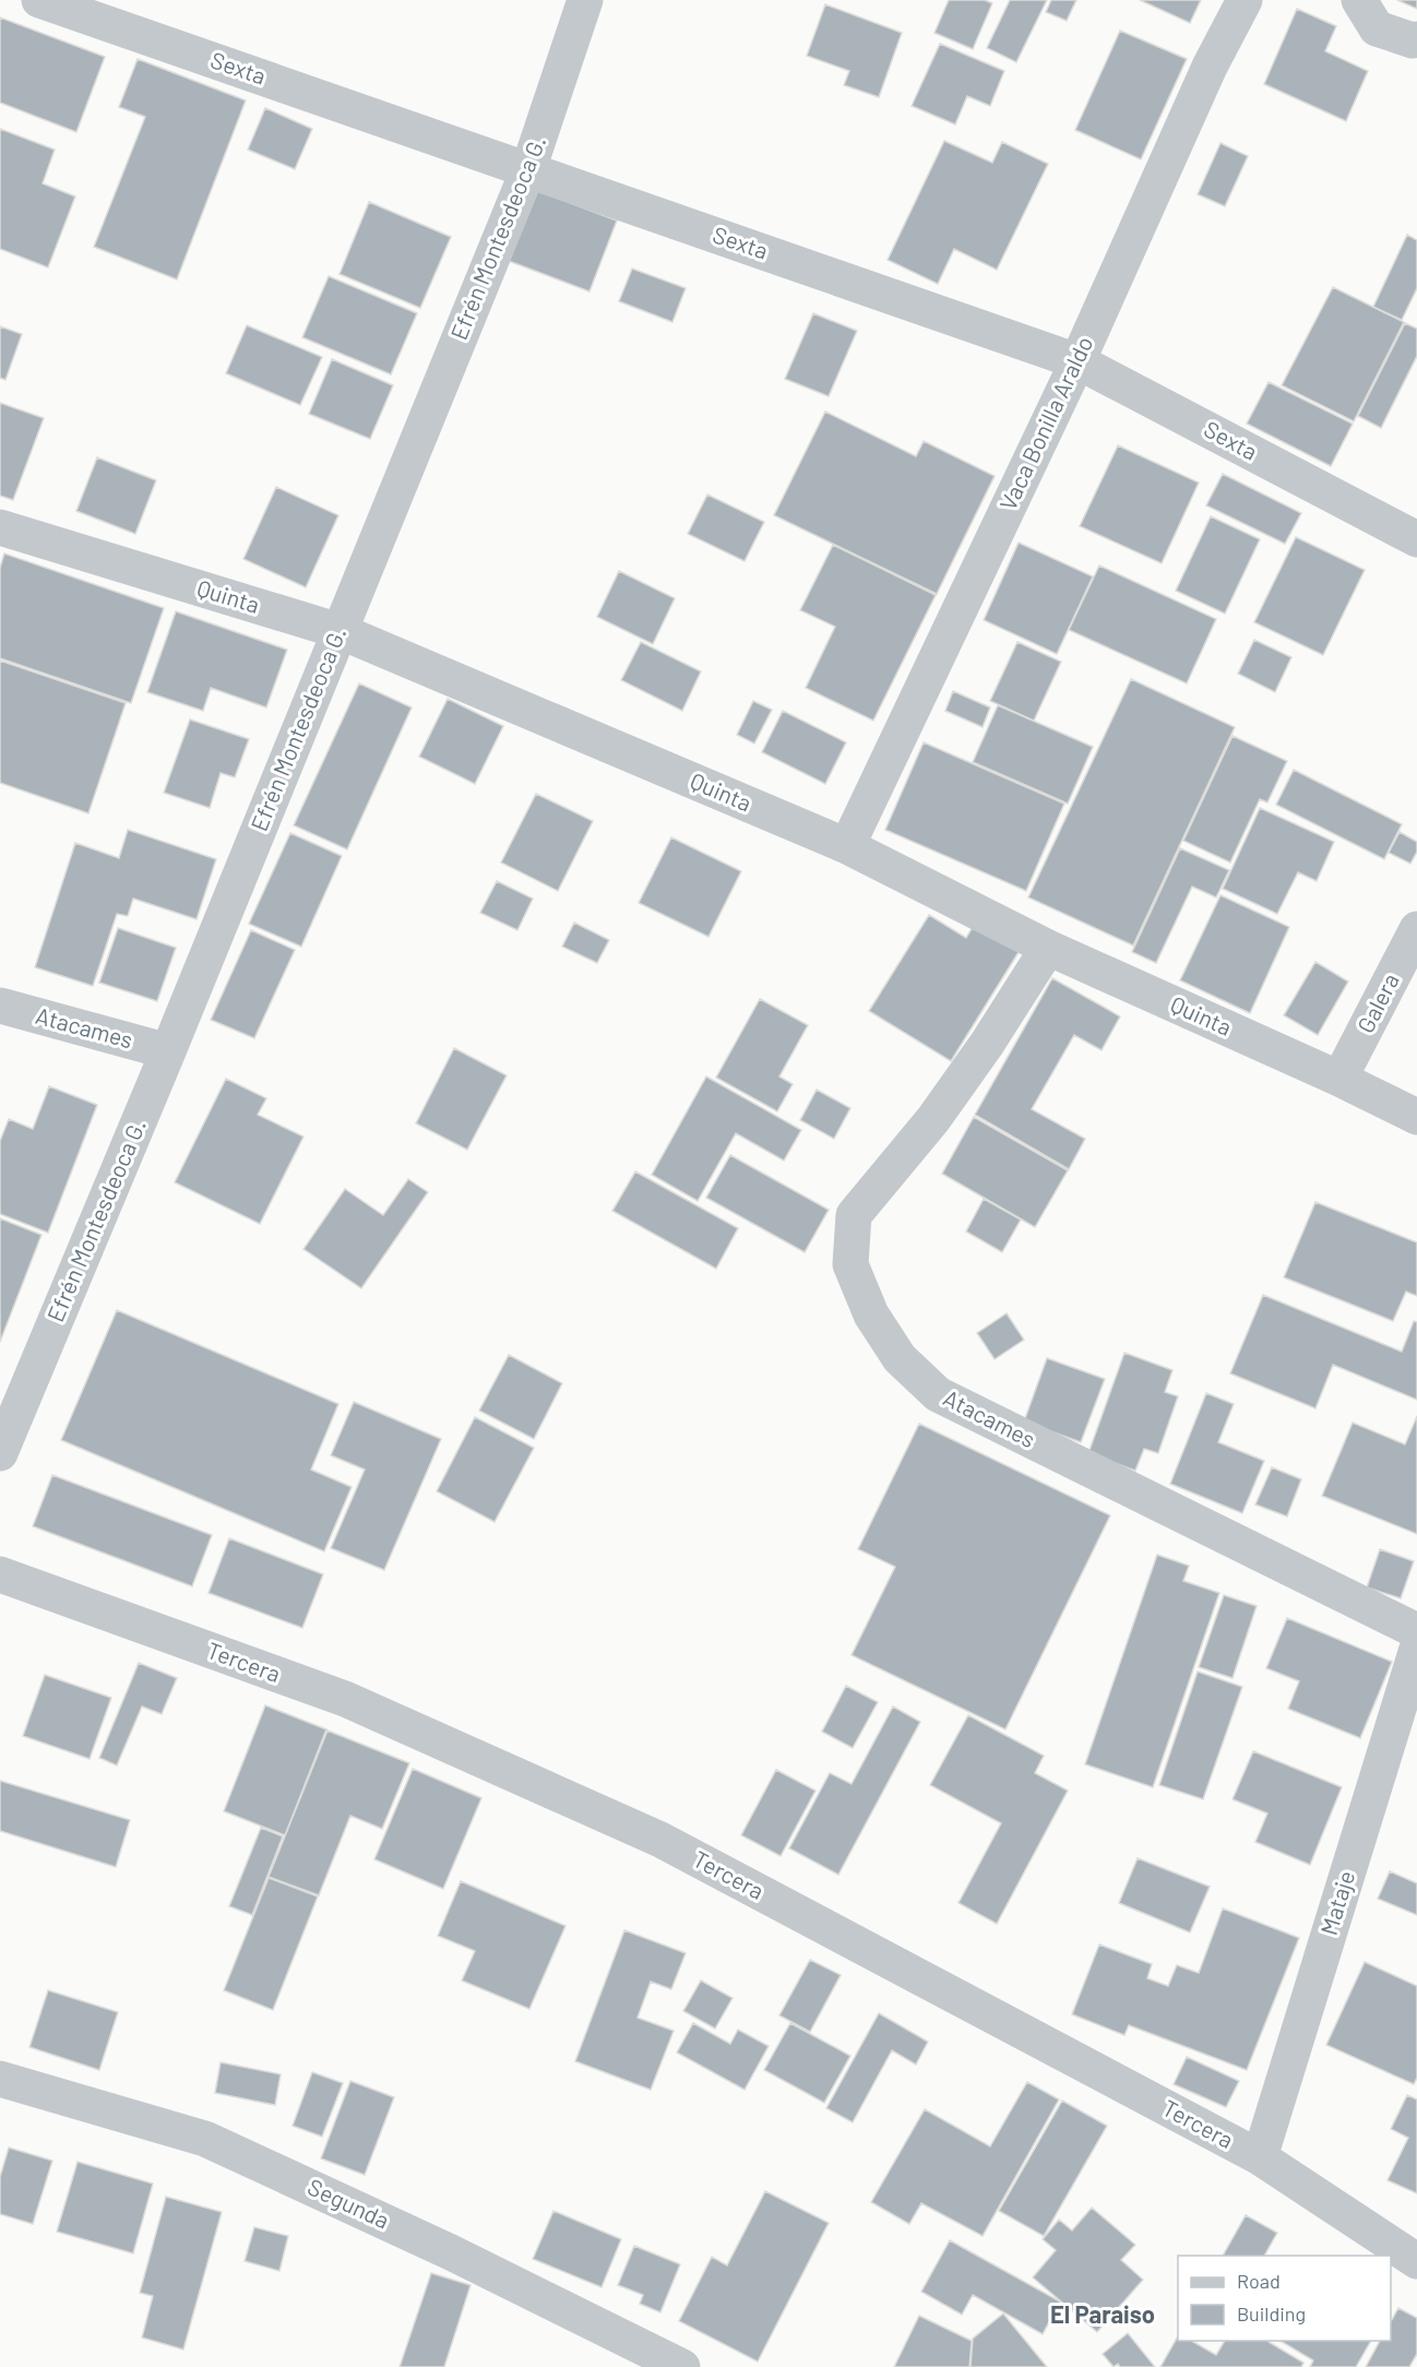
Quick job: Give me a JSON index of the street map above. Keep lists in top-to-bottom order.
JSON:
{
  "streets": {
    "street": [
      "Sexta",
      "Efrén Montesdeoca G.",
      "Vaca Bonilla Araldo",
      "Quinta",
      "Galera",
      "Atacames",
      "Tercera",
      "Mataje",
      "Segunda"
    ]
  },
  "crossings": [
    ["Sexta", "Efrén Montesdeoca G."],
    ["Sexta", "Vaca Bonilla Araldo"],
    ["Efrén Montesdeoca G.", "Quinta"],
    ["Efrén Montesdeoca G.", "Atacames"],
    ["Vaca Bonilla Araldo", "Quinta"],
    ["Quinta", "Galera"],
    ["Quinta", "Atacames"],
    ["Tercera", "Mataje"]
  ],
  "districts": ["El Paraiso"],
  "legend": ["Road", "Building"]
}
